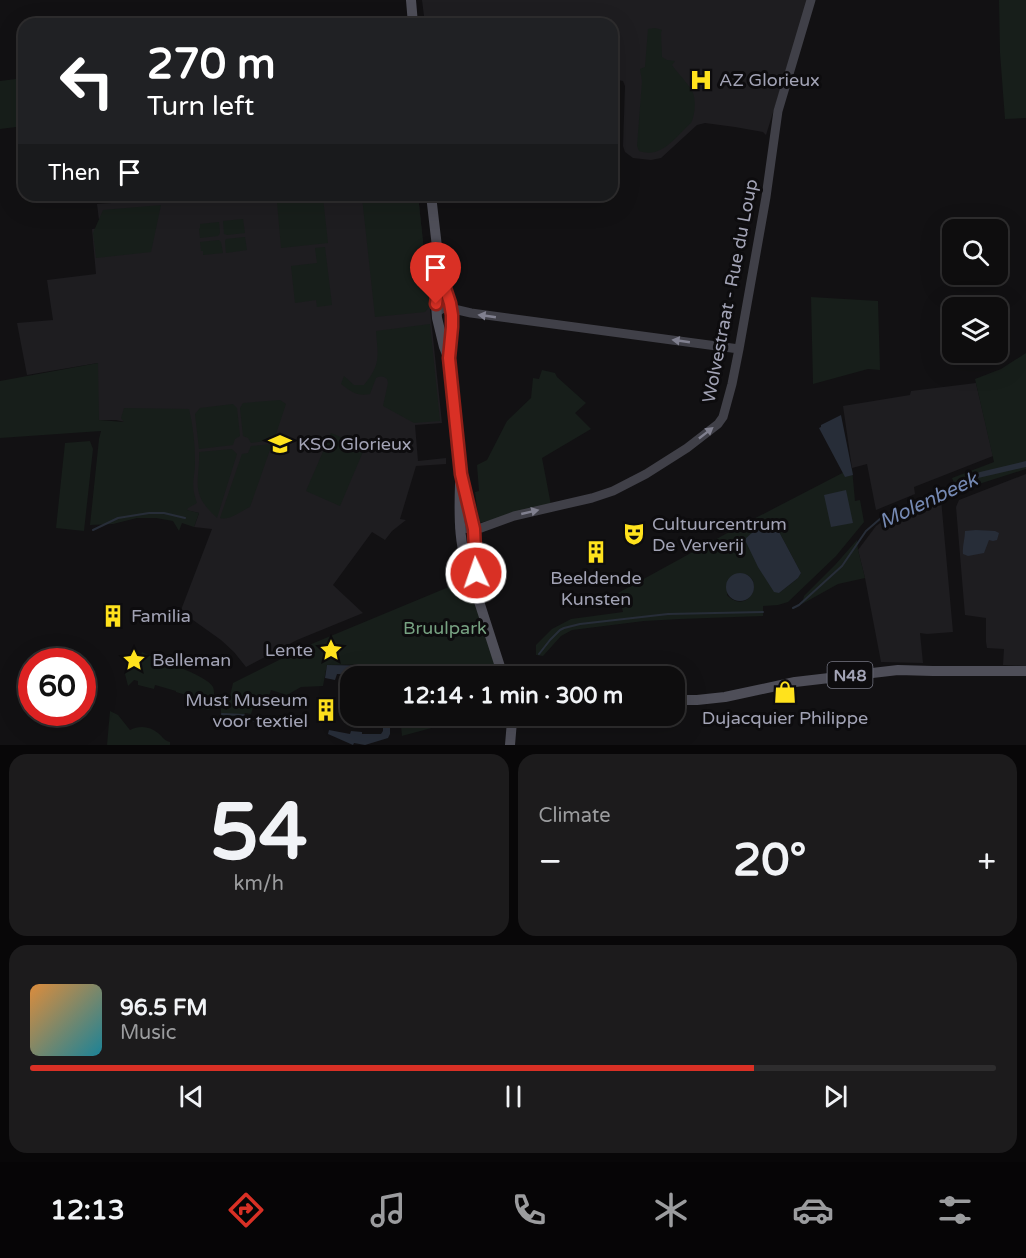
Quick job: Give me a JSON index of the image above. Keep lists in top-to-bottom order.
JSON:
{
  "streets": {
    "main road": ["N48"],
    "street": ["Wolvestraat - Rue du Loup"]
  },
  "one_way": ["Wolvestraat - Rue du Loup"],
  "water": ["Molenbeek"],
  "parks": ["Bruulpark"],
  "places": {
    "hospital": ["AZ Glorieux"],
    "school or university": ["KSO Glorieux"],
    "theatre": ["Cultuurcentrum De Ververij"],
    "building": ["Beeldende Kunsten", "Familia", "Must Museum voor textiel"],
    "place": ["Lente", "Belleman"],
    "shop": ["Dujacquier Philippe"]
  },
  "page": {
    "turn": ["270 m", "Turn left"],
    "then": "Then",
    "limit": "60",
    "trip": "12:14 · 1 min · 300 m",
    "tile": [
      ["54", "km/h"],
      "Climate"
    ],
    "heat": ["−", "20°", "+"],
    "song": ["96.5 FM", "Music"],
    "tabs": "12:13"
  }
}
